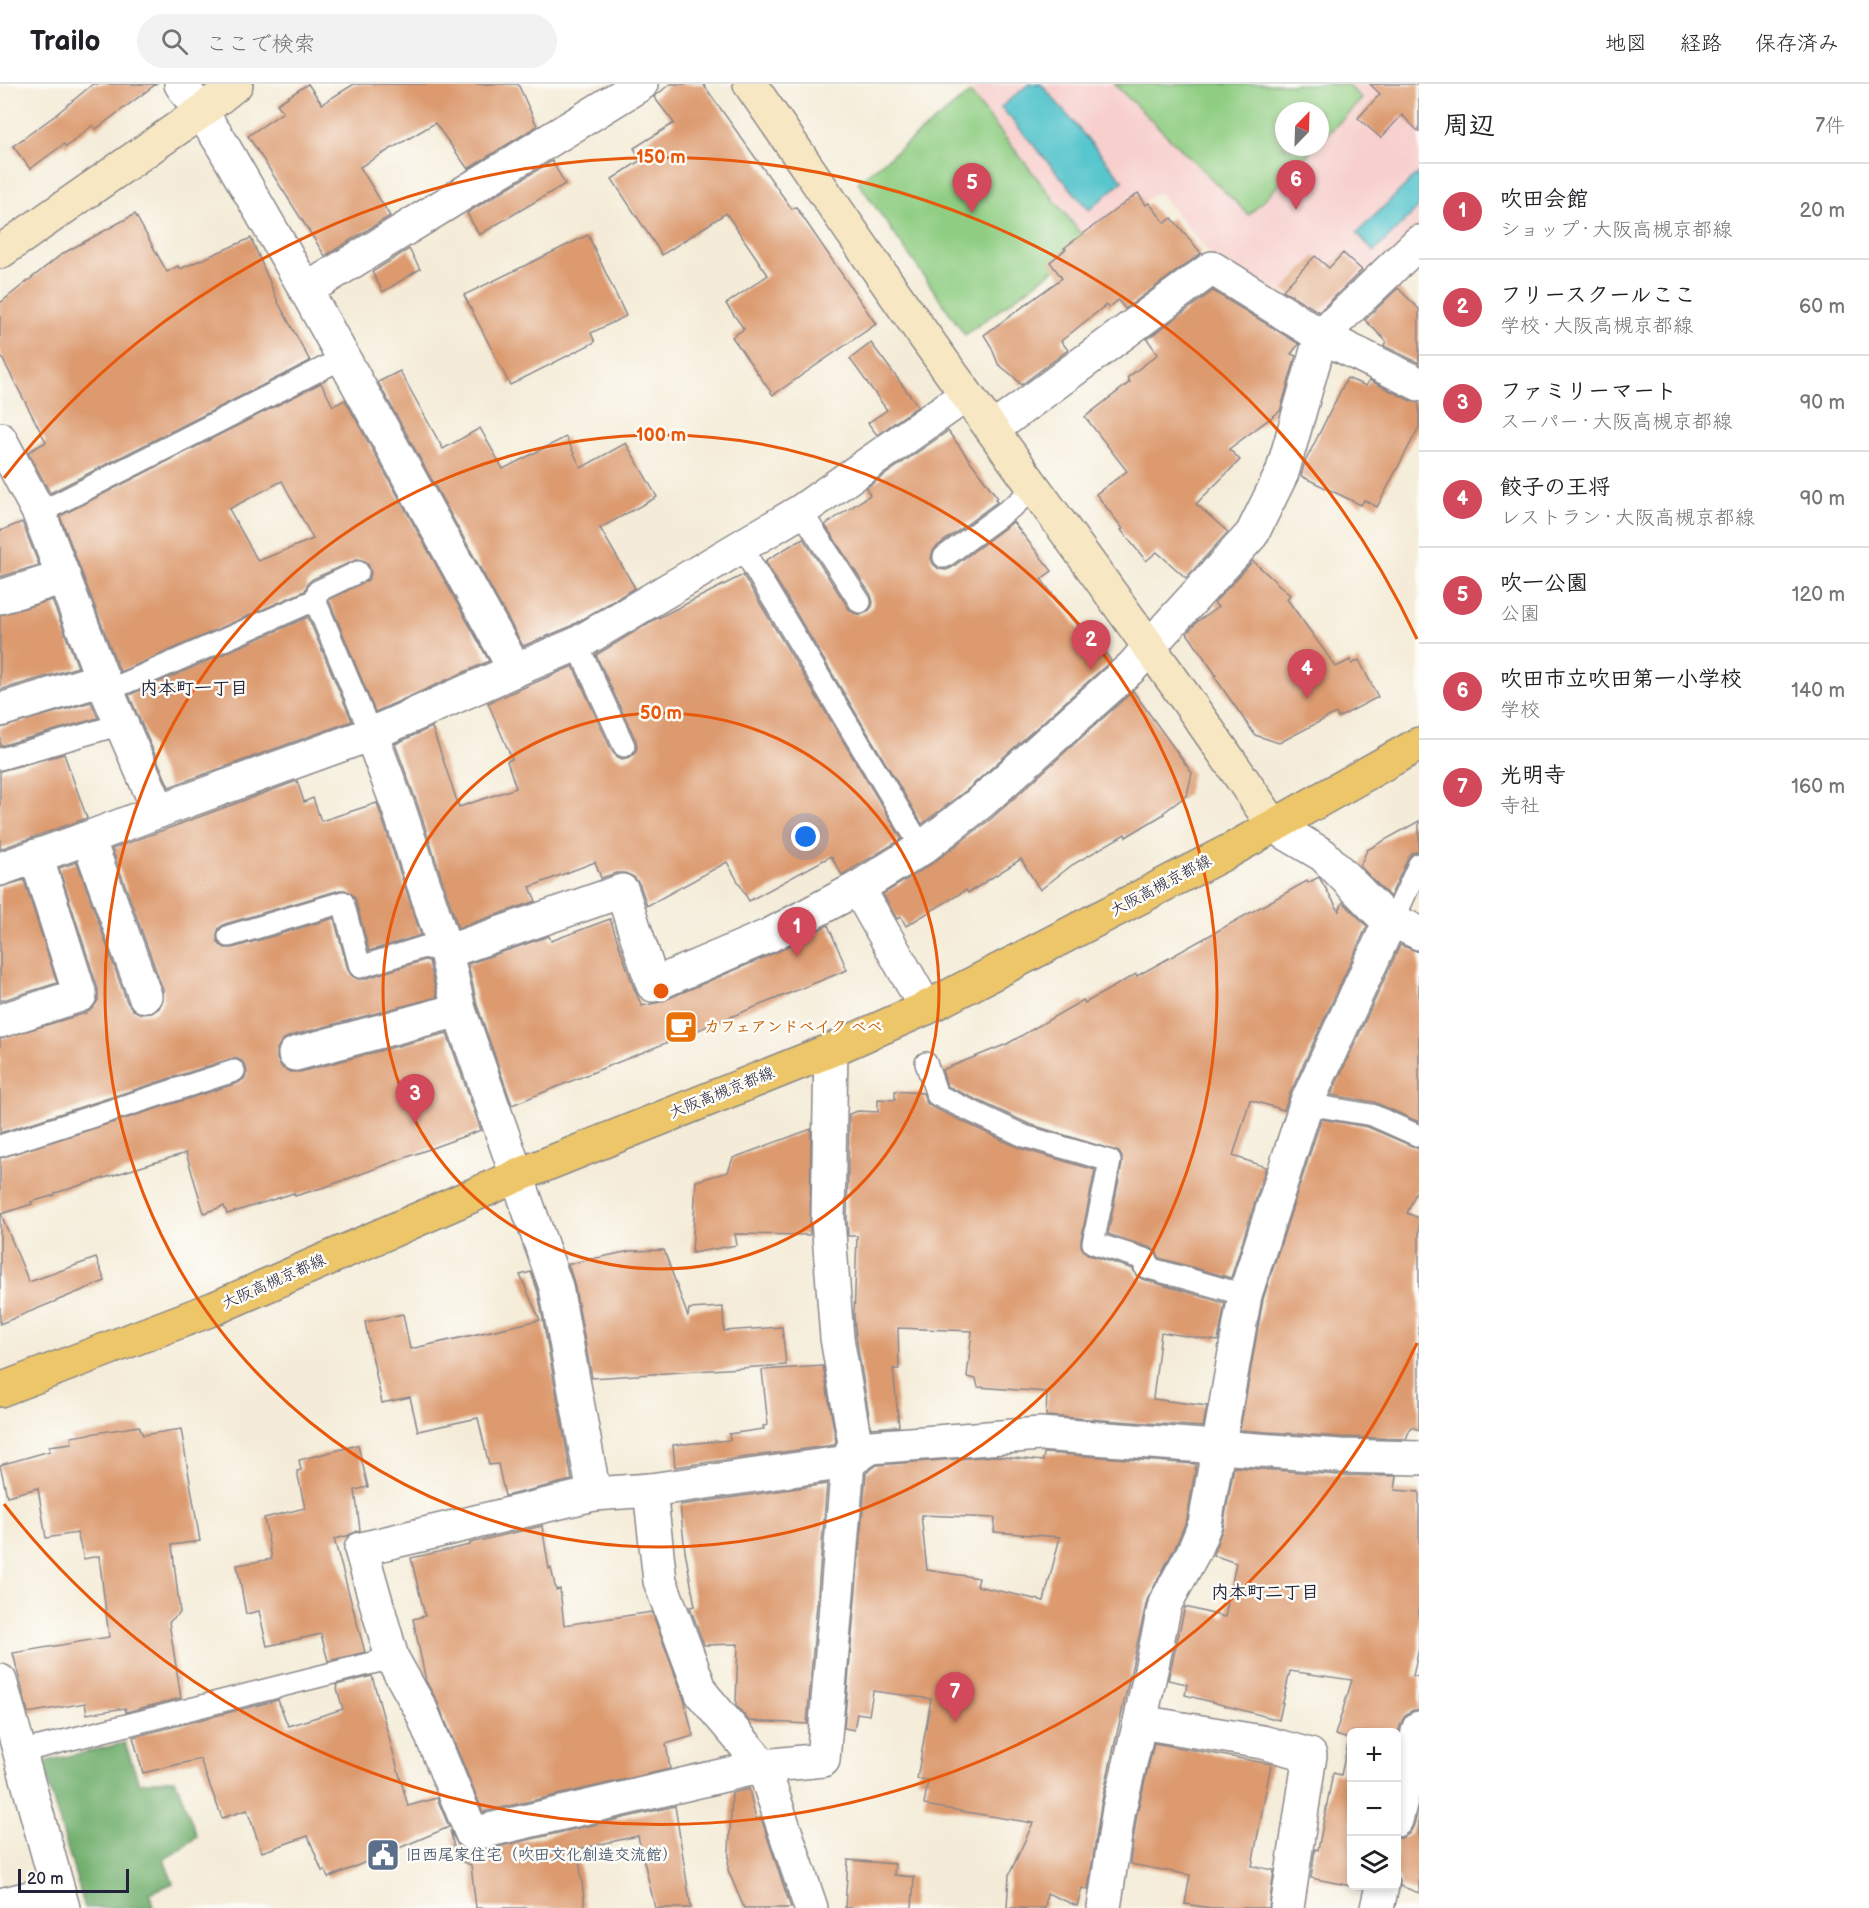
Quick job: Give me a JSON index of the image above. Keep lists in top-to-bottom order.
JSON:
{
  "streets": {
    "main road": ["大阪高槻京都線"]
  },
  "districts": ["内本町一丁目", "内本町二丁目"],
  "places": {
    "cafe": ["カフェアンドベイク ベベ"],
    "public building": ["旧西尾家住宅（吹田文化創造交流館）"]
  },
  "scale_bar": "20 m",
  "north": "top right",
  "page": {
    "header": "Trailo",
    "search": "ここで検索",
    "nav": ["地図", "経路", "保存済み"],
    "heading": ["周辺", "7件"],
    "pins": [
      "6",
      "5",
      "2",
      "4",
      "1",
      "3",
      "7"
    ],
    "list": [
      {
        "mark": "1",
        "name": "吹田会館",
        "note": "ショップ · 大阪高槻京都線",
        "value": "20 m"
      },
      {
        "mark": "2",
        "name": "フリースクールここ",
        "note": "学校 · 大阪高槻京都線",
        "value": "60 m"
      },
      {
        "mark": "3",
        "name": "ファミリーマート",
        "note": "スーパー · 大阪高槻京都線",
        "value": "90 m"
      },
      {
        "mark": "4",
        "name": "餃子の王将",
        "note": "レストラン · 大阪高槻京都線",
        "value": "90 m"
      },
      {
        "mark": "5",
        "name": "吹一公園",
        "note": "公園",
        "value": "120 m"
      },
      {
        "mark": "6",
        "name": "吹田市立吹田第一小学校",
        "note": "学校",
        "value": "140 m"
      },
      {
        "mark": "7",
        "name": "光明寺",
        "note": "寺社",
        "value": "160 m"
      }
    ],
    "map_buttons": ["+", "−"],
    "scale": "20 m"
  },
  "rings": ["150 m", "100 m", "50 m"]
}
